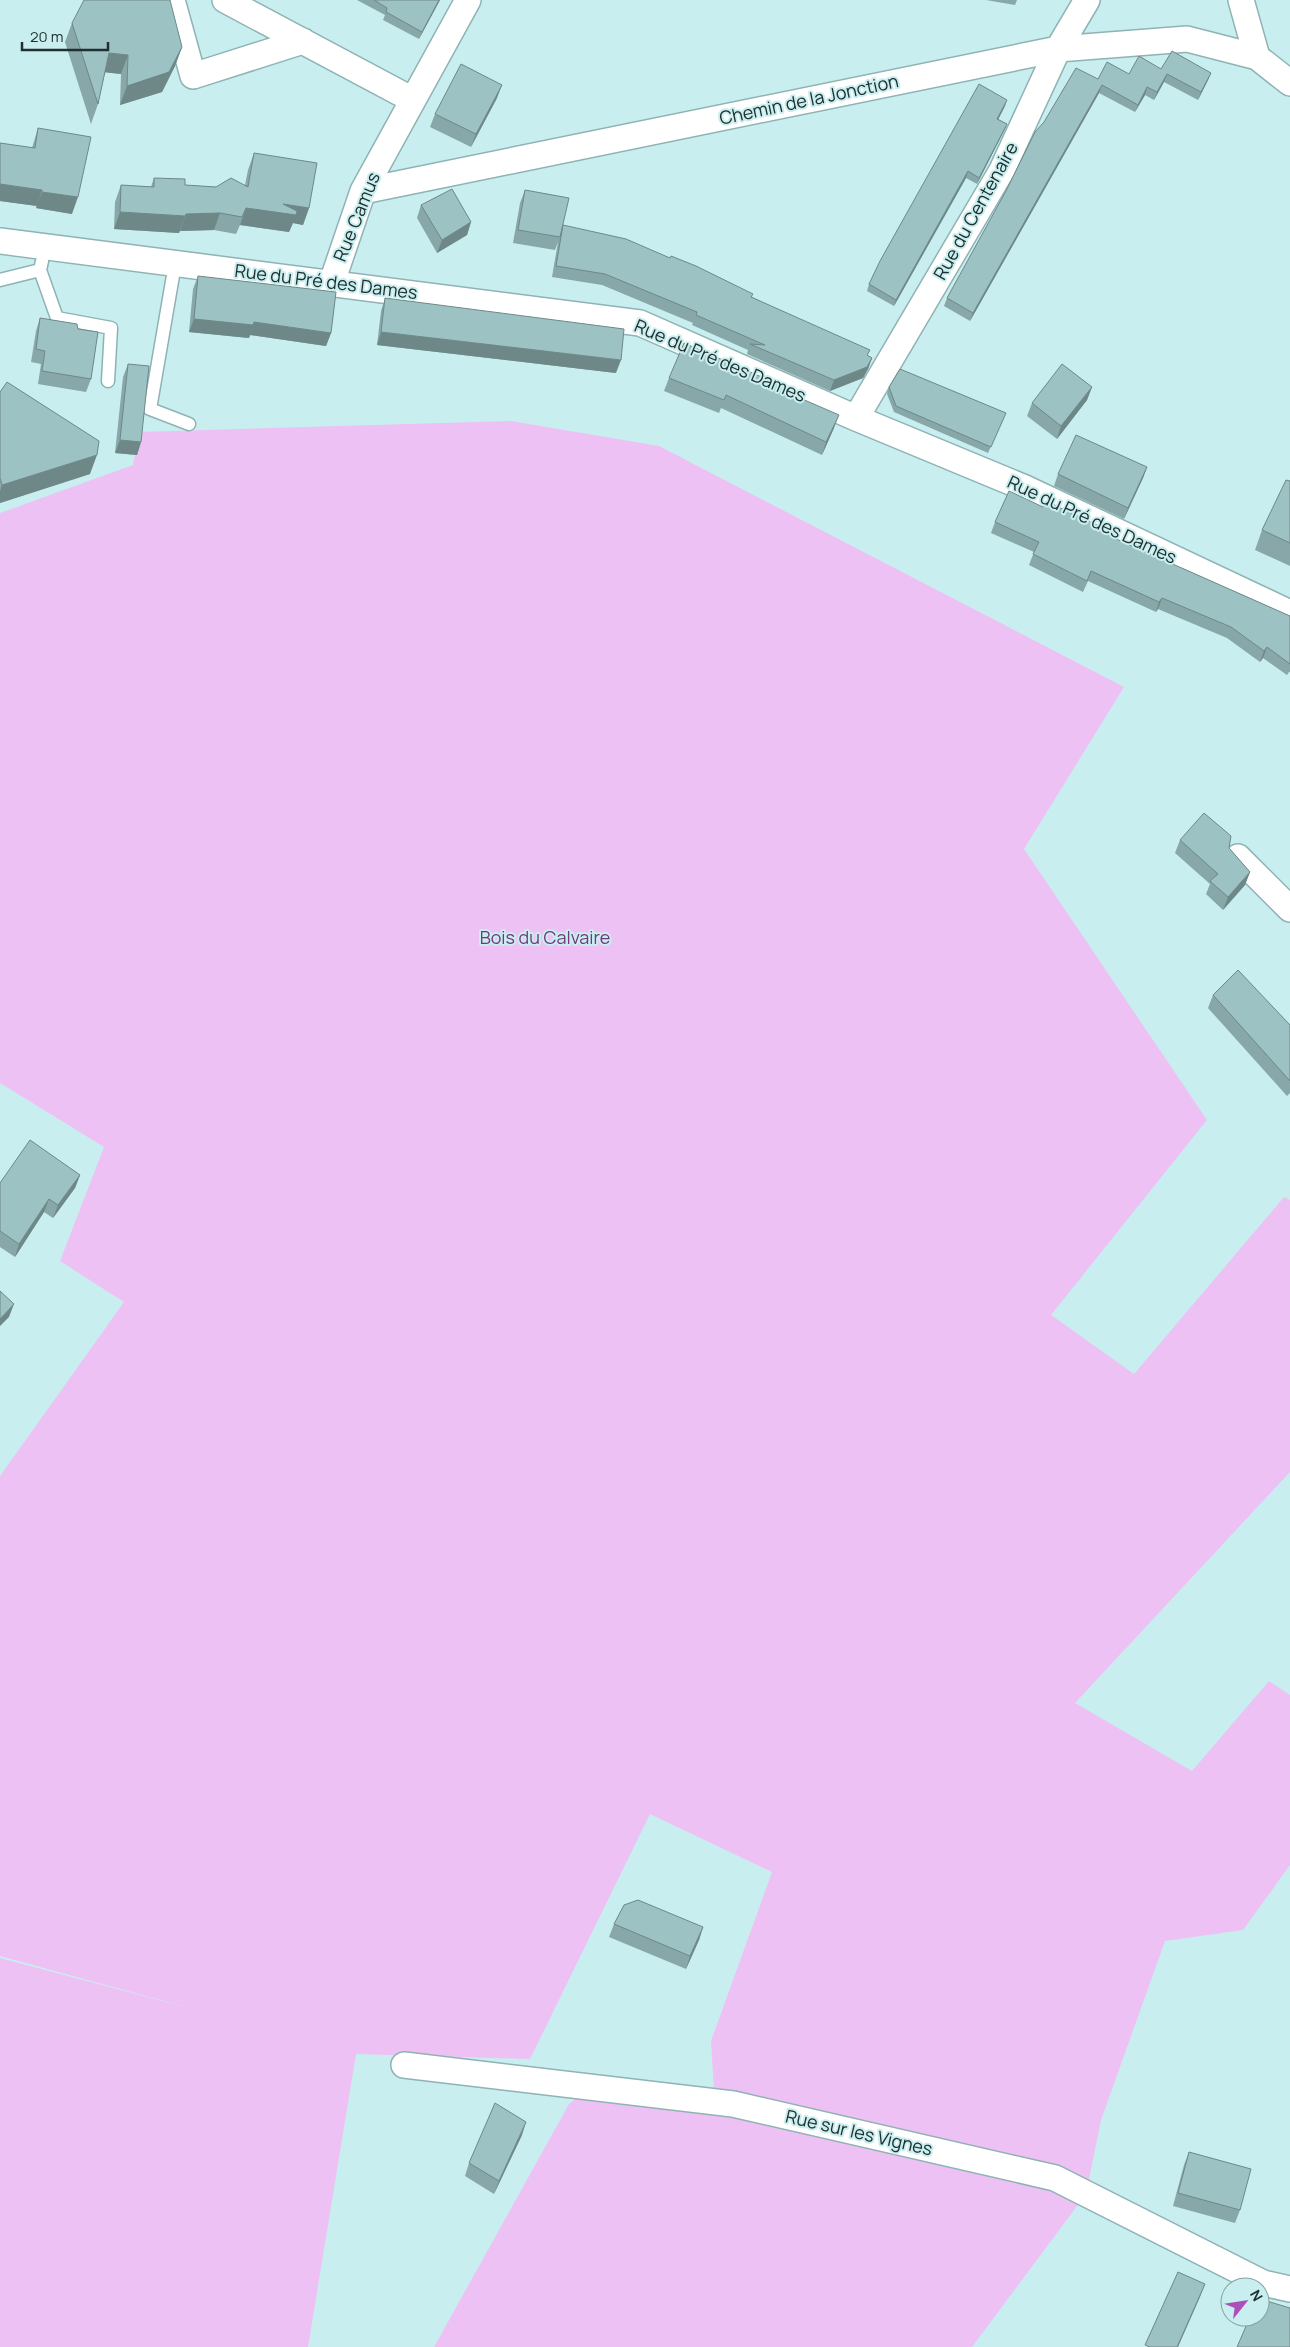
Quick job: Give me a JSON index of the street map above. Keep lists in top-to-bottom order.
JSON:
{
  "streets": {
    "street": [
      "Chemin de la Jonction",
      "Rue du Centenaire",
      "Rue Camus",
      "Rue du Pré des Dames",
      "Rue sur les Vignes"
    ]
  },
  "crossings": [
    ["Chemin de la Jonction", "Rue du Centenaire"],
    ["Chemin de la Jonction", "Rue Camus"],
    ["Rue du Centenaire", "Rue du Pré des Dames"],
    ["Rue Camus", "Rue du Pré des Dames"]
  ],
  "parks": ["Bois du Calvaire"],
  "scale_bar": "20 m",
  "north": "top right"
}
